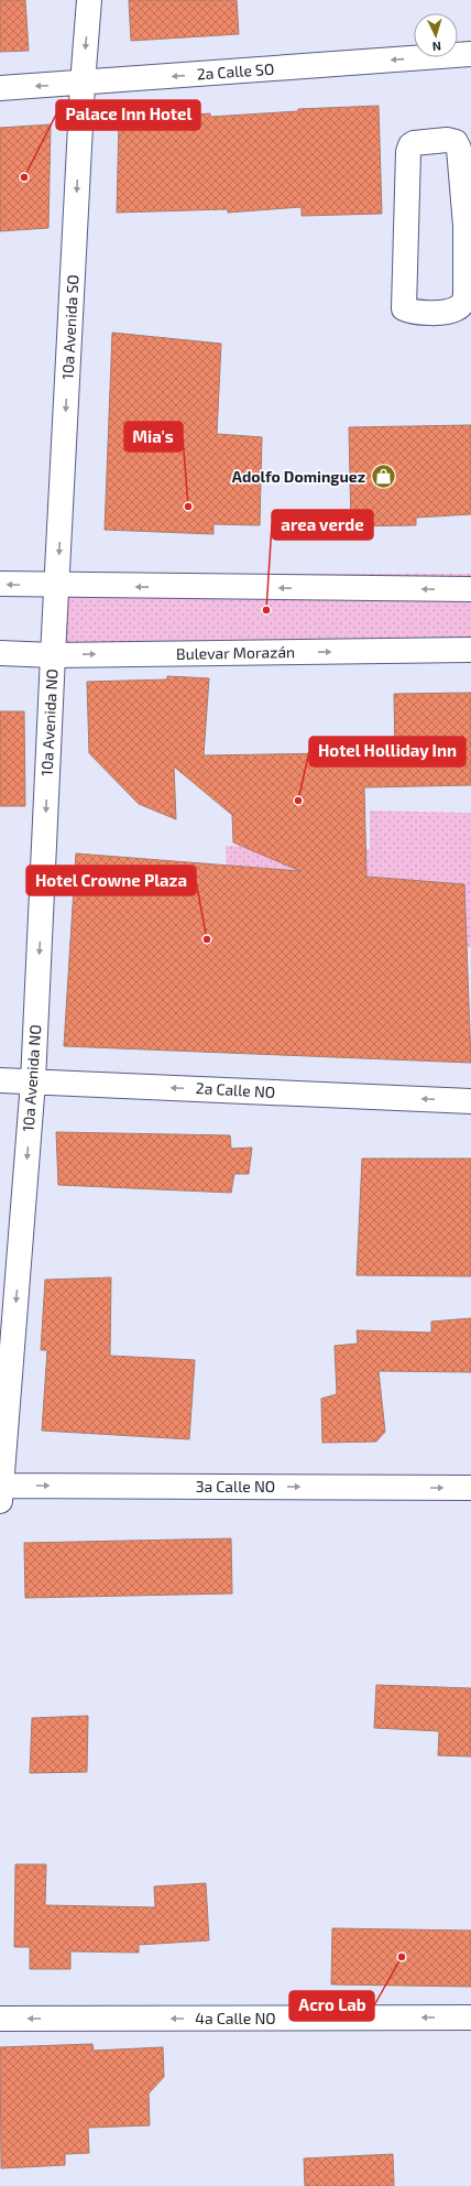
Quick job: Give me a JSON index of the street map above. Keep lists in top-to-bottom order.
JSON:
{
  "streets": {
    "street": [
      "2a Calle SO",
      "10a Avenida SO",
      "Bulevar Morazán",
      "10a Avenida NO",
      "2a Calle NO",
      "3a Calle NO",
      "4a Calle NO"
    ]
  },
  "crossings": [
    ["2a Calle SO", "10a Avenida SO"],
    ["10a Avenida SO", "Bulevar Morazán"],
    ["10a Avenida SO", "10a Avenida NO"],
    ["Bulevar Morazán", "10a Avenida NO"],
    ["10a Avenida NO", "2a Calle NO"],
    ["10a Avenida NO", "3a Calle NO"]
  ],
  "one_way": [
    "2a Calle SO",
    "10a Avenida SO",
    "10a Avenida NO",
    "2a Calle NO",
    "3a Calle NO",
    "4a Calle NO"
  ],
  "places": {
    "other": [
      "Palace Inn Hotel",
      "Mia's",
      "area verde",
      "Hotel Holliday Inn",
      "Hotel Crowne Plaza",
      "Acro Lab"
    ],
    "shop": ["Adolfo Dominguez"]
  },
  "north": "bottom"
}
